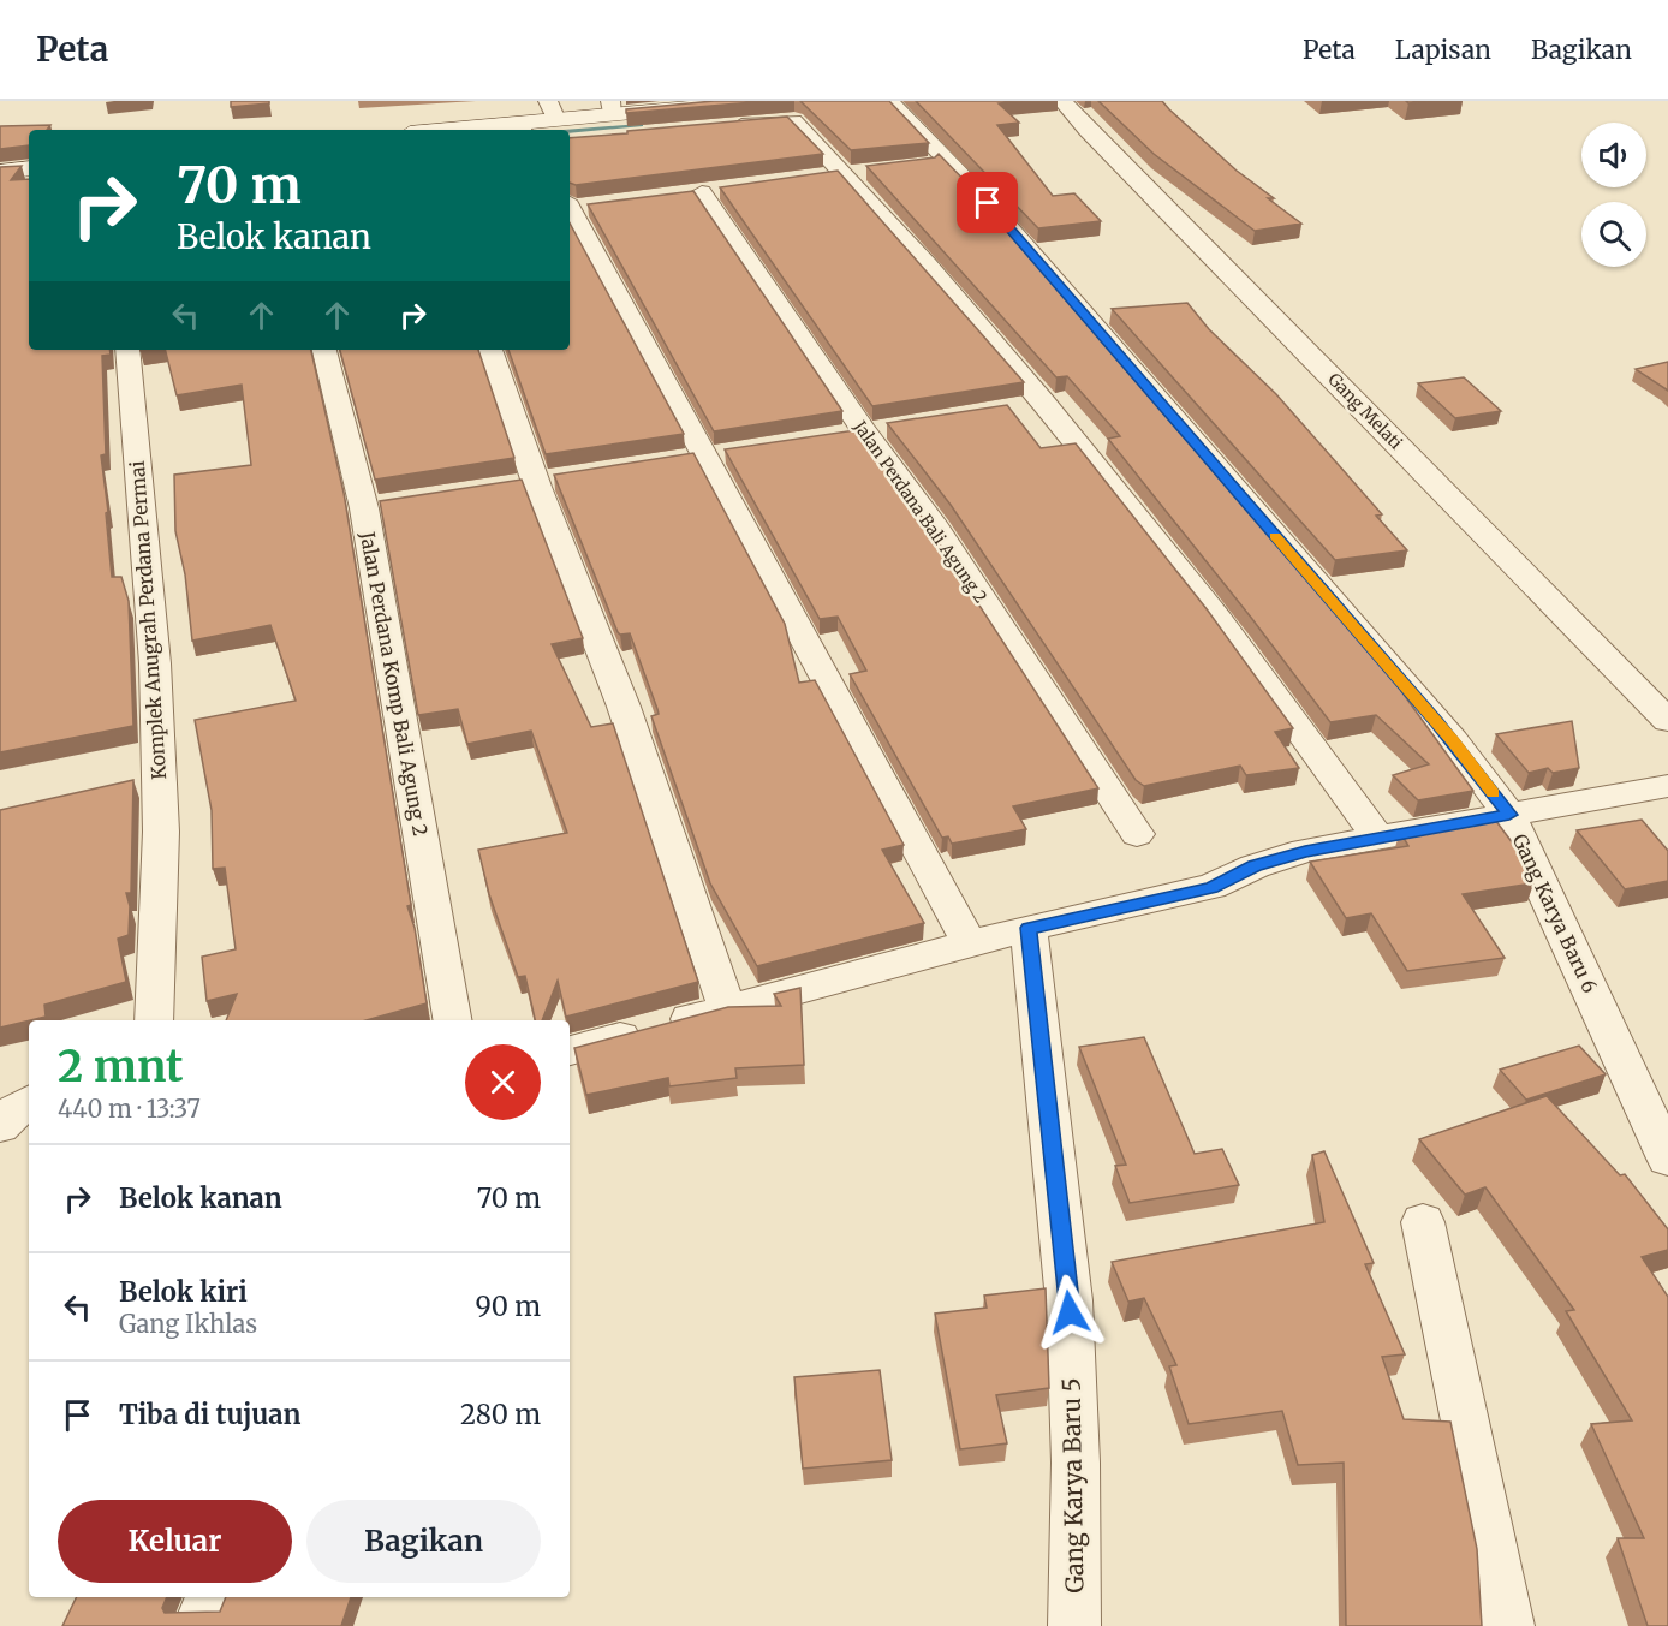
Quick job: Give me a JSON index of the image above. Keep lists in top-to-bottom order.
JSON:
{
  "streets": {
    "street": [
      "Gang Melati",
      "Jalan Perdana Bali Agung 2",
      "Komplek Anugrah Perdana Permai",
      "Jalan Perdana Komp Bali Agung 2",
      "Gang Karya Baru 6",
      "Gang Karya Baru 5"
    ]
  },
  "page": {
    "header": "Peta",
    "nav": ["Peta", "Lapisan", "Bagikan"],
    "turn": ["70 m", "Belok kanan"],
    "heading": ["2 mnt", "440 m · 13:37"],
    "list": [
      {
        "name": "Belok kanan",
        "value": "70 m"
      },
      {
        "name": "Belok kiri",
        "note": "Gang Ikhlas",
        "value": "90 m"
      },
      {
        "name": "Tiba di tujuan",
        "value": "280 m"
      }
    ],
    "buttons": ["Keluar", "Bagikan"]
  }
}
